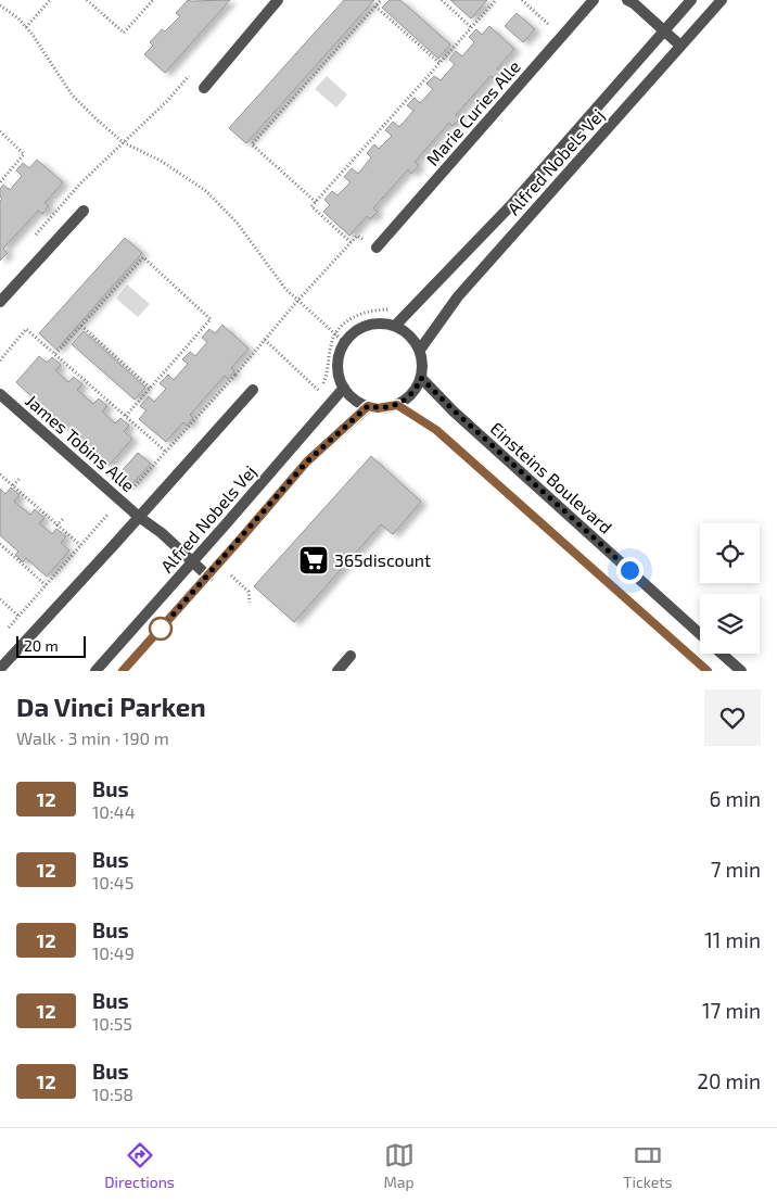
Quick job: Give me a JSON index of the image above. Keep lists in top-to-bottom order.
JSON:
{
  "streets": {
    "street": [
      "Marie Curies Alle",
      "Alfred Nobels Vej",
      "James Tobins Alle",
      "Einsteins Boulevard"
    ]
  },
  "crossings": [
    ["Alfred Nobels Vej", "James Tobins Alle"],
    ["Alfred Nobels Vej", "Einsteins Boulevard"]
  ],
  "places": {
    "supermarket": ["365discount"]
  },
  "lines": ["bus line 12"],
  "scale_bar": "20 m",
  "page": {
    "scale": "20 m",
    "heading": ["Da Vinci Parken", "Walk · 3 min · 190 m"],
    "list": [
      {
        "mark": "12",
        "name": "Bus",
        "note": "10:44",
        "value": "6 min"
      },
      {
        "mark": "12",
        "name": "Bus",
        "note": "10:45",
        "value": "7 min"
      },
      {
        "mark": "12",
        "name": "Bus",
        "note": "10:49",
        "value": "11 min"
      },
      {
        "mark": "12",
        "name": "Bus",
        "note": "10:55",
        "value": "17 min"
      },
      {
        "mark": "12",
        "name": "Bus",
        "note": "10:58",
        "value": "20 min"
      }
    ],
    "tabs": ["Directions", "Map", "Tickets"]
  }
}
